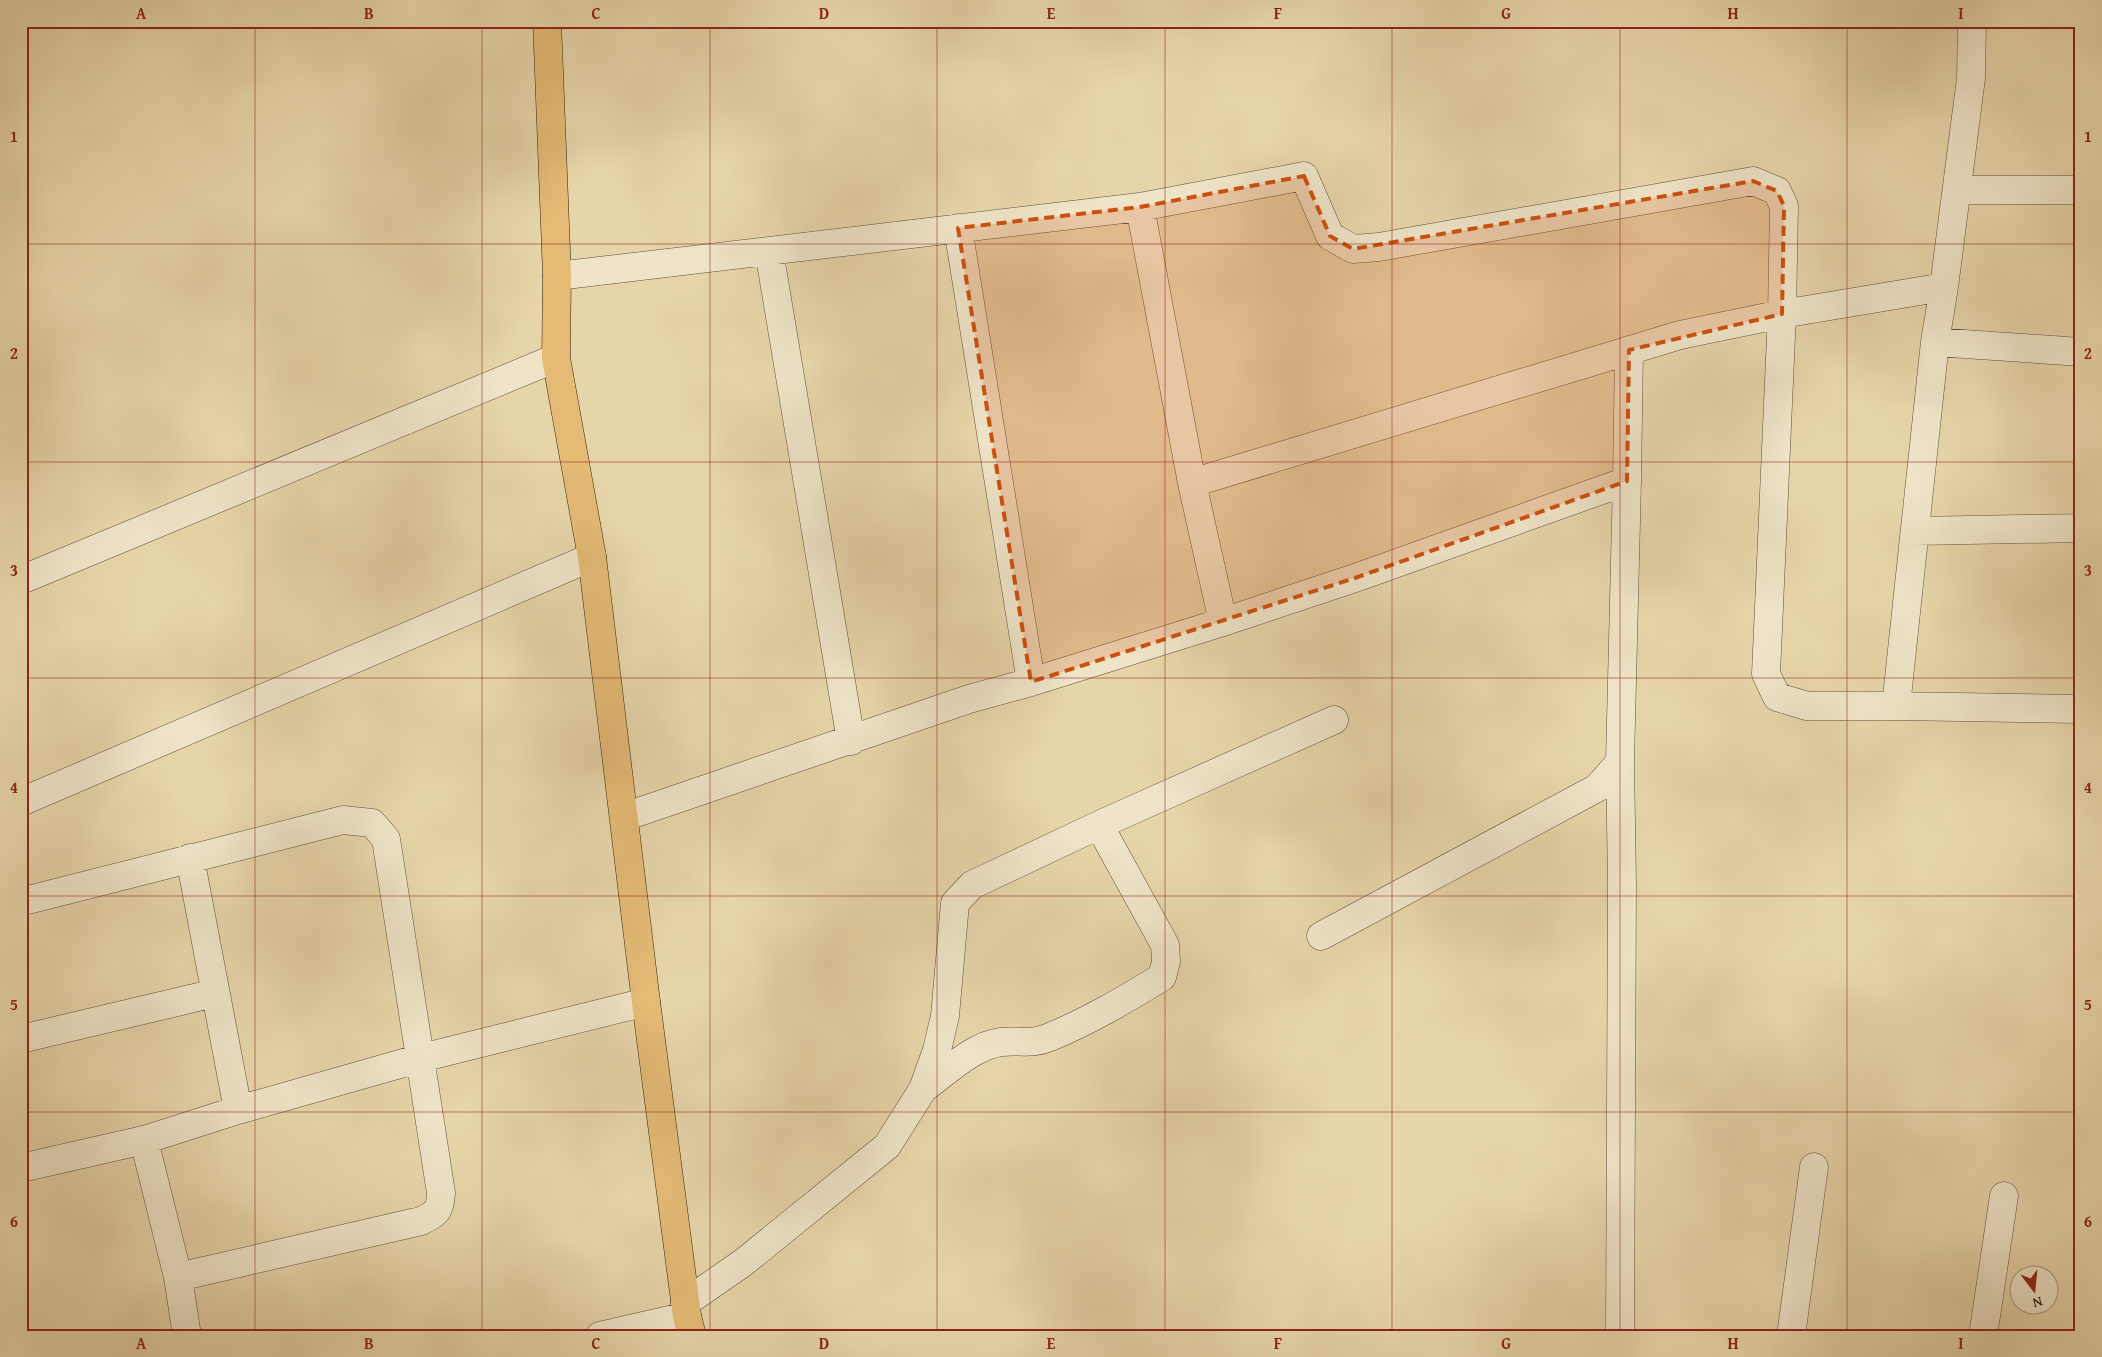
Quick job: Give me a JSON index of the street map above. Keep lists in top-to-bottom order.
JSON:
{
  "north": "bottom",
  "grid": {
    "columns": [
      "A",
      "B",
      "C",
      "D",
      "E",
      "F",
      "G",
      "H",
      "I"
    ],
    "rows": [
      "1",
      "2",
      "3",
      "4",
      "5",
      "6"
    ]
  }
}
